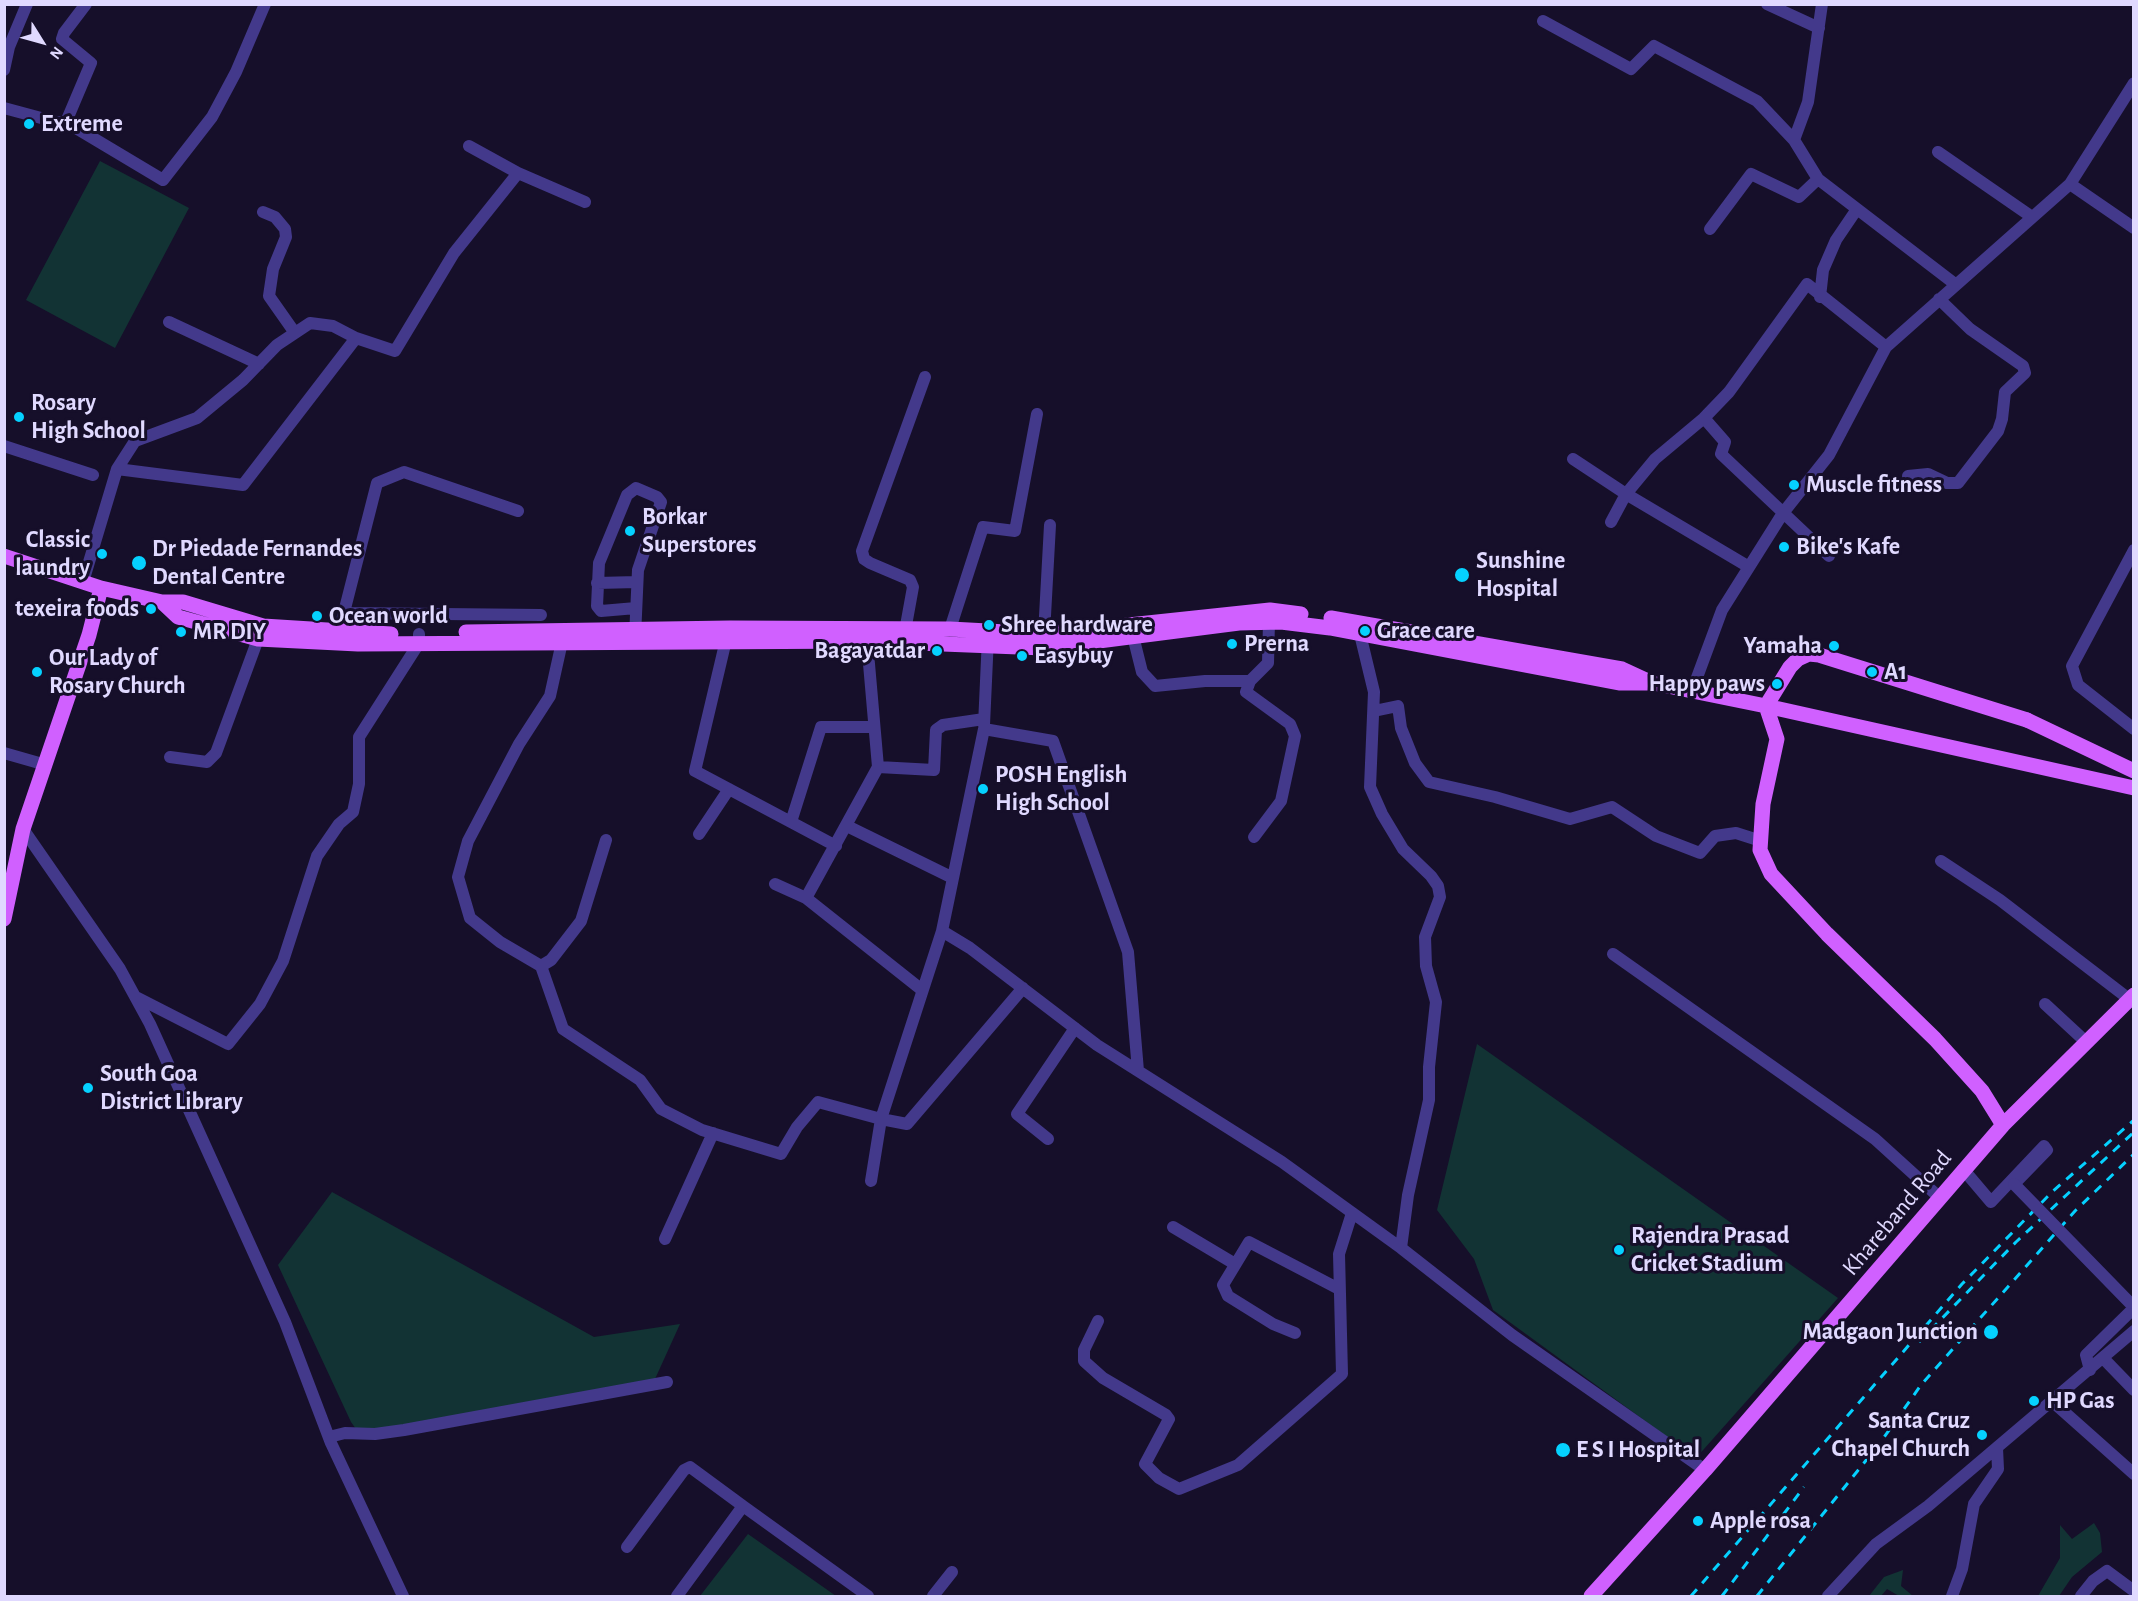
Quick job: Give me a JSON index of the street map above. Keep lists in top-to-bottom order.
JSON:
{
  "streets": {
    "main road": ["Khareband Road"]
  },
  "places": [
    "Extreme",
    "Rosary High School",
    "Muscle fitness",
    "Borkar Superstores",
    "Bike's Kafe",
    "Classic laundry",
    "Dr Piedade Fernandes Dental Centre",
    "Sunshine Hospital",
    "texeira foods",
    "Ocean world",
    "Shree hardware",
    "Grace care",
    "MR DIY",
    "Prerna",
    "Yamaha",
    "Bagayatdar",
    "Easybuy",
    "Our Lady of Rosary Church",
    "A1",
    "Happy paws",
    "POSH English High School",
    "South Goa District Library",
    "Rajendra Prasad Cricket Stadium",
    "Madgaon Junction",
    "HP Gas",
    "Santa Cruz Chapel Church",
    "E S I Hospital",
    "Apple rosa"
  ],
  "north": "bottom right"
}
